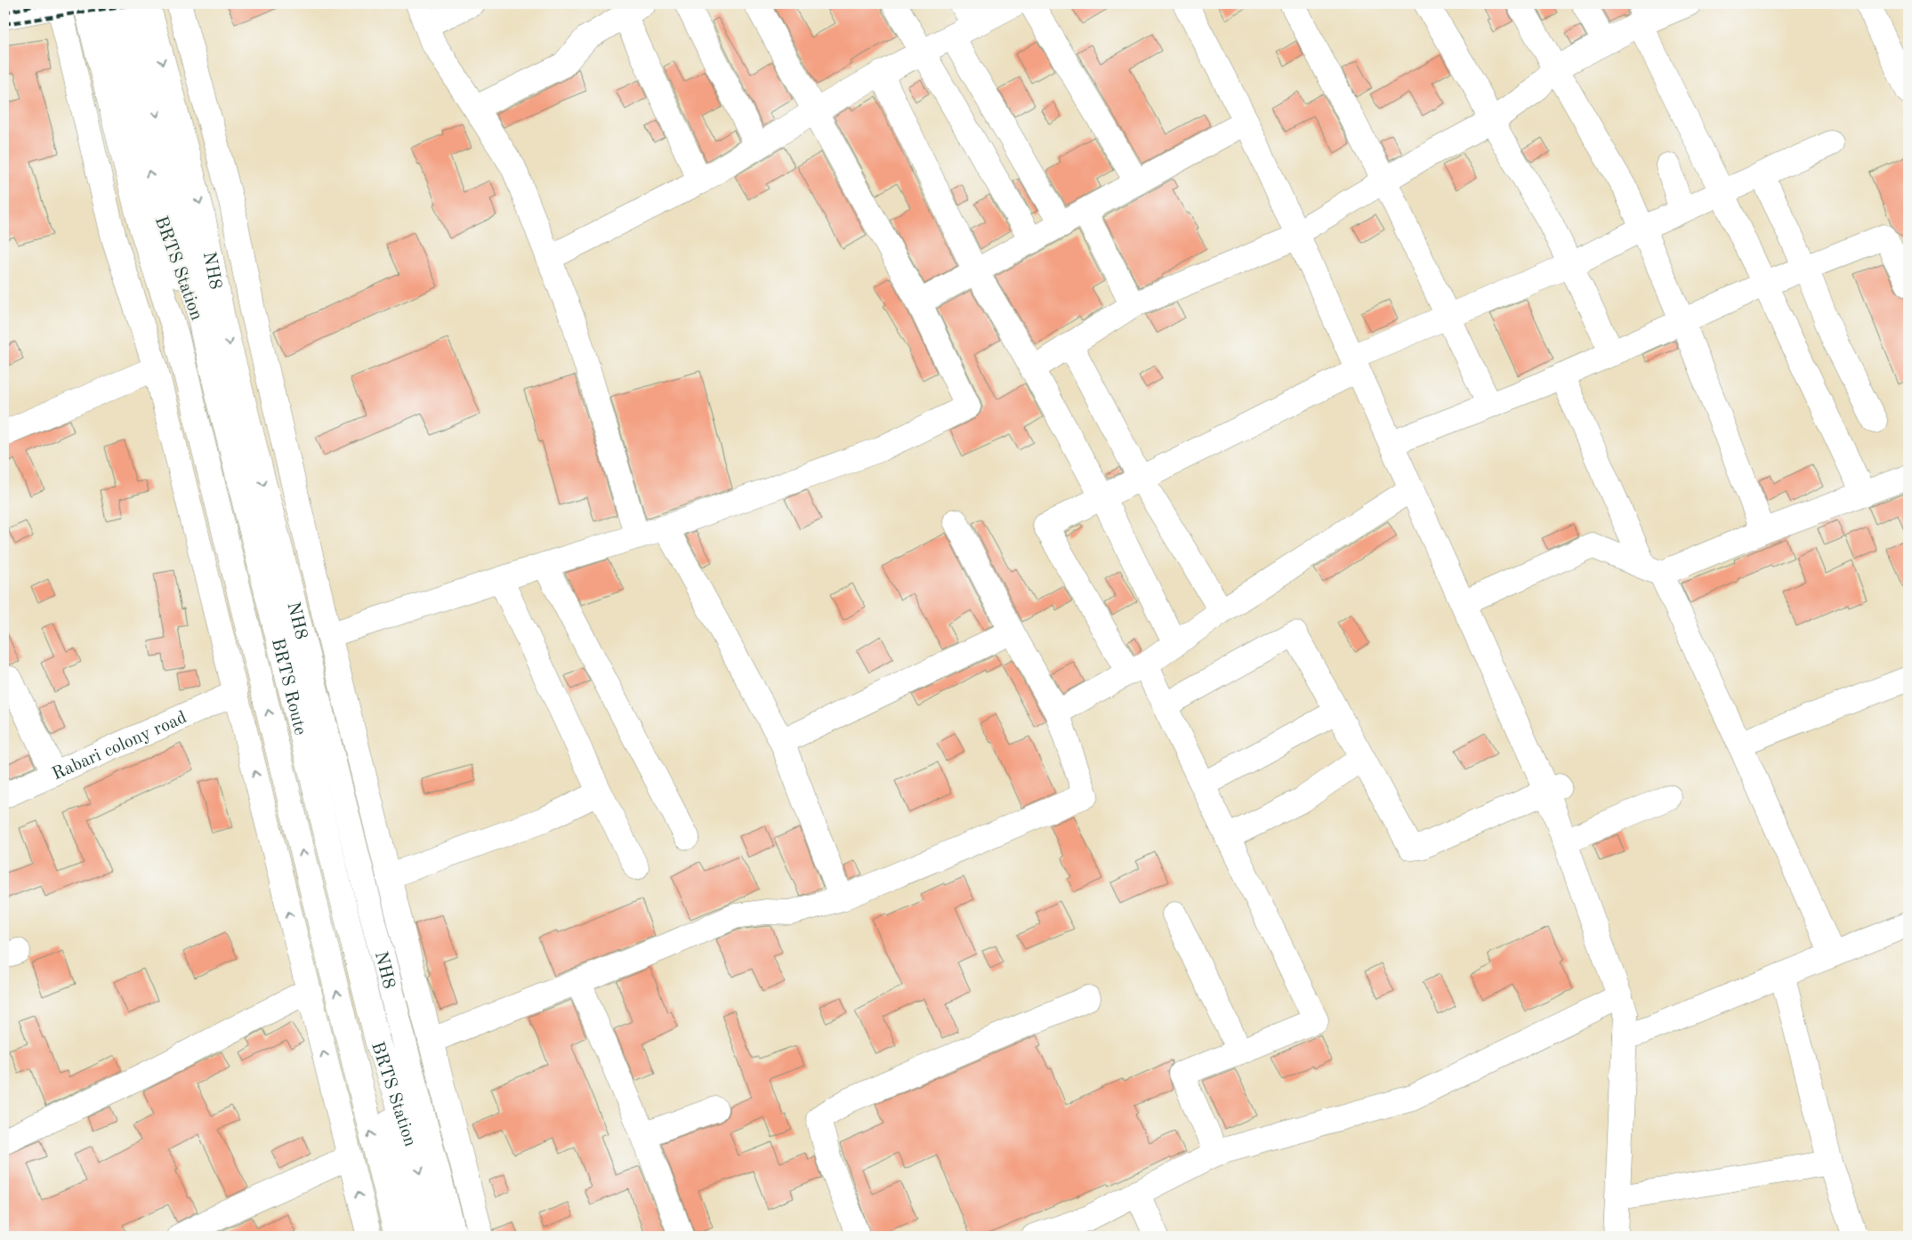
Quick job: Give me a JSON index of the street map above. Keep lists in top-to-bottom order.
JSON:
{
  "streets": {
    "street": [
      "BRTS Station",
      "NH8",
      "BRTS Route",
      "Rabari colony road"
    ]
  },
  "crossings": [
    ["BRTS Station", "BRTS Route"]
  ]
}
